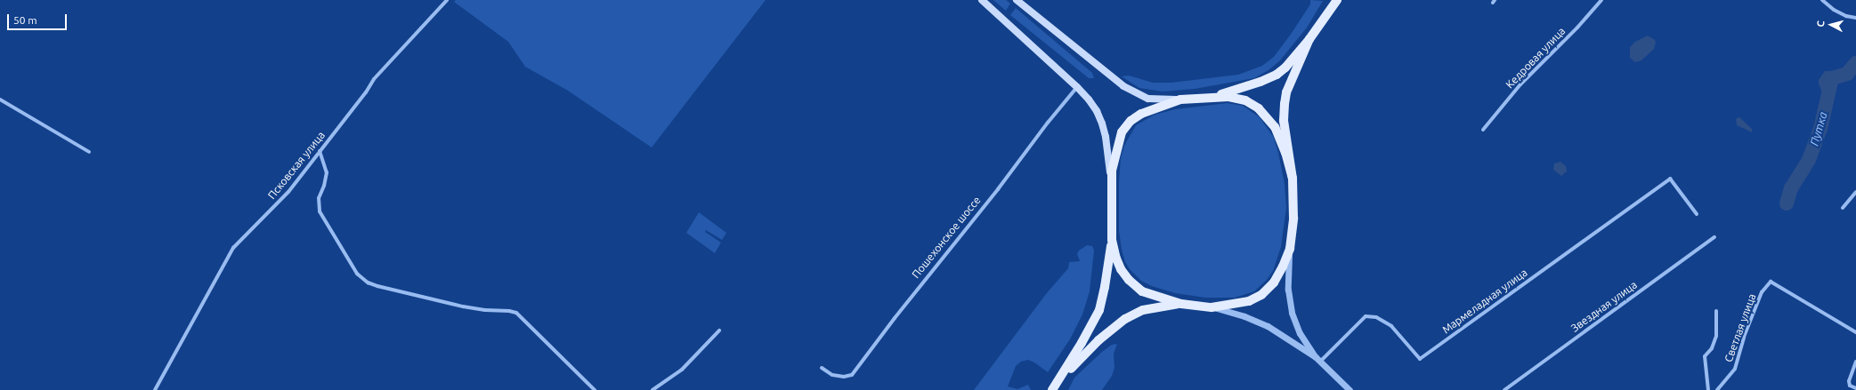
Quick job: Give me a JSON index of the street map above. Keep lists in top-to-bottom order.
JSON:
{
  "streets": {
    "street": [
      "Кедровая улица",
      "Псковская улица",
      "Пошехонское шоссе",
      "Мармеладная улица",
      "Звездная улица",
      "Светлая улица"
    ]
  },
  "water": ["Путка"],
  "scale_bar": "50 m",
  "north": "left"
}
